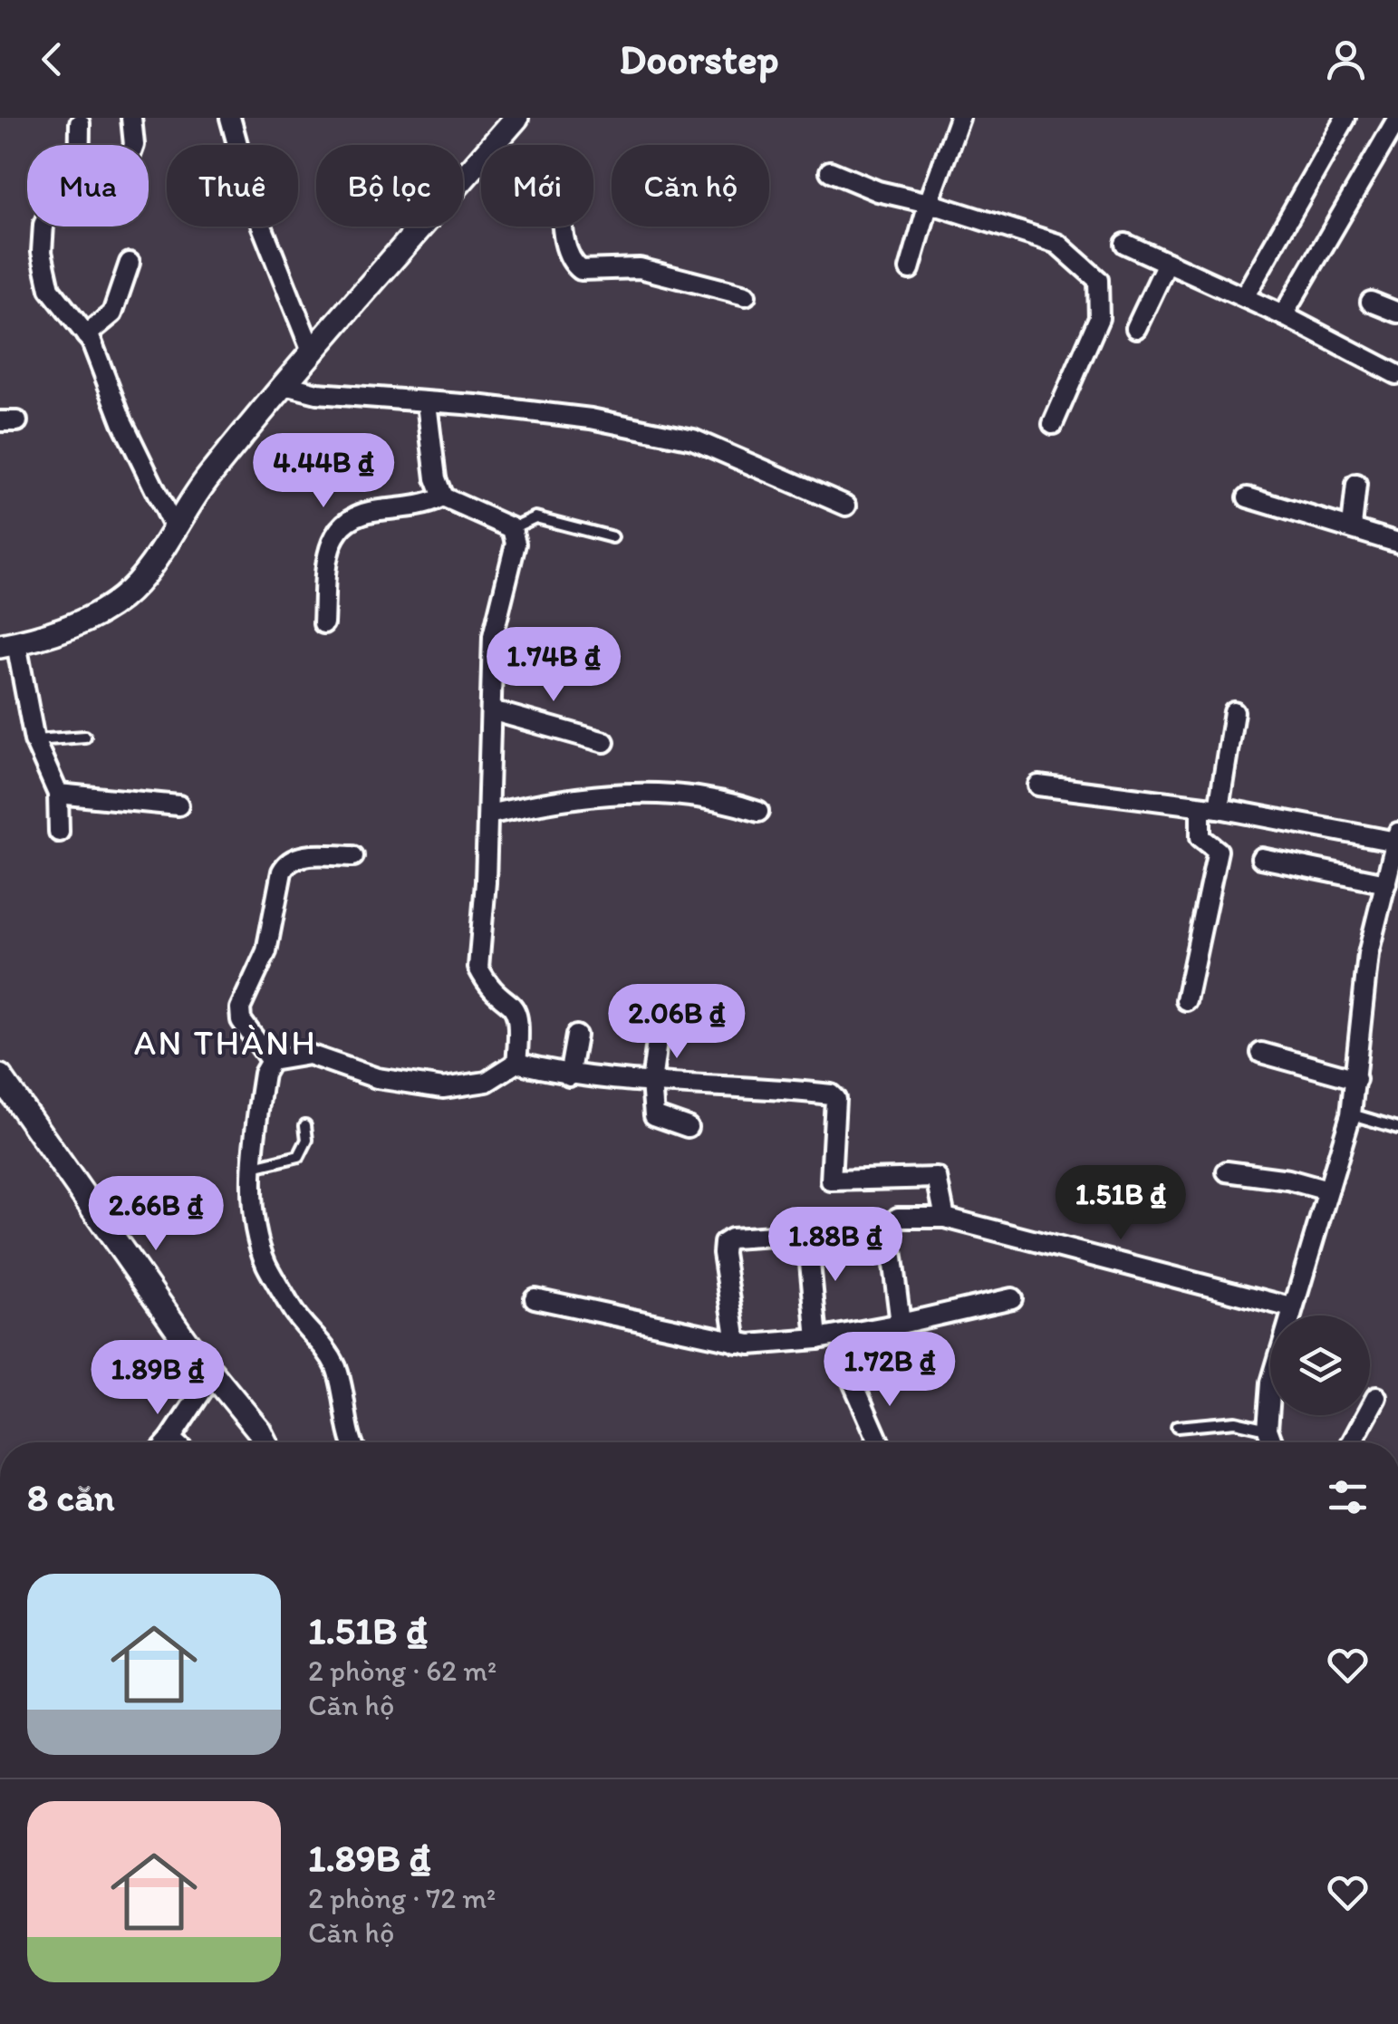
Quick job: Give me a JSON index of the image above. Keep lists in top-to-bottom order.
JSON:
{
  "districts": ["AN THÀNH"],
  "page": {
    "header": "Doorstep",
    "chip": [
      "Mua",
      "Thuê",
      "Bộ lọc",
      "Mới",
      "Căn hộ"
    ],
    "price": [
      "4.44B ₫",
      "1.74B ₫",
      "2.06B ₫",
      "1.51B ₫",
      "2.66B ₫",
      "1.88B ₫",
      "1.72B ₫",
      "1.89B ₫"
    ],
    "heading": "8 căn",
    "list": [
      {
        "name": "1.51B ₫",
        "note": "2 phòng · 62 m² · Căn hộ"
      },
      {
        "name": "1.89B ₫",
        "note": "2 phòng · 72 m² · Căn hộ"
      }
    ]
  }
}
